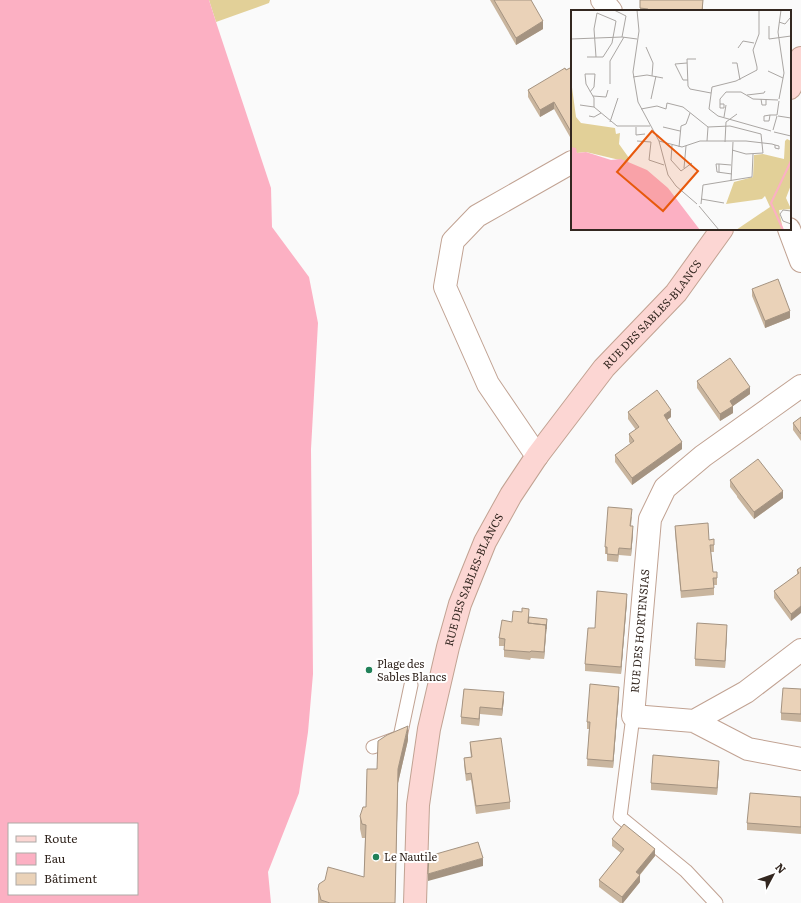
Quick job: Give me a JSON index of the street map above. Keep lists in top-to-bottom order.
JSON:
{
  "streets": {
    "street": ["RUE DES SABLES-BLANCS", "RUE DES HORTENSIAS"]
  },
  "places": ["Plage des Sables Blancs", "Le Nautile"],
  "legend": ["Route", "Eau", "Bâtiment"],
  "north": "top right"
}
